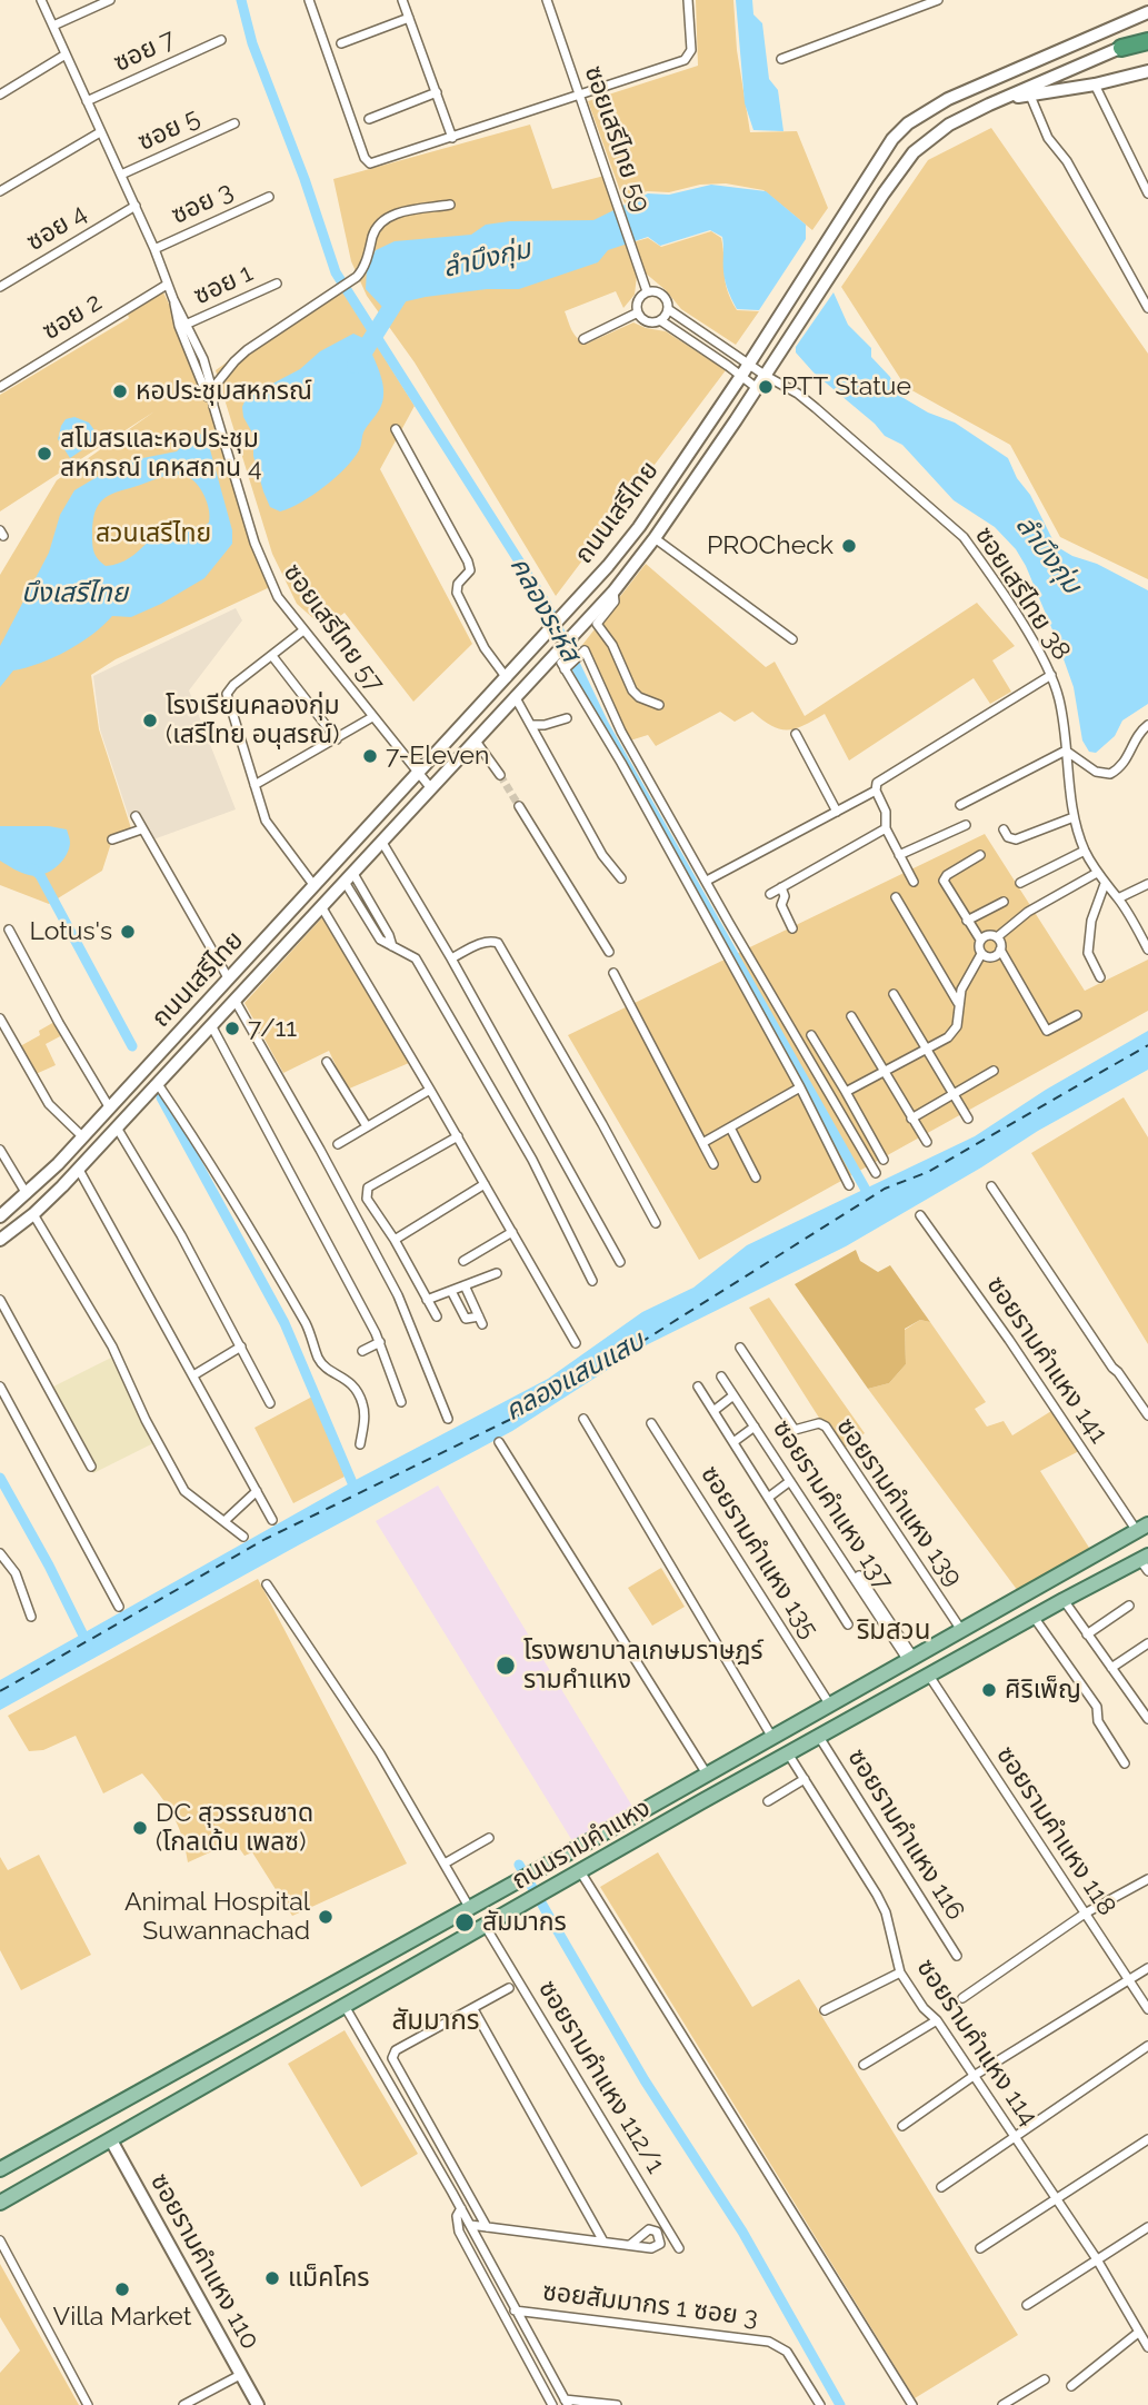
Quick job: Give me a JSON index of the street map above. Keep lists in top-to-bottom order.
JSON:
{
  "streets": {
    "main road": ["ถนนเสรีไทย", "ถนนรามคำแหง", "ซอยรามคำแหง 110"],
    "street": [
      "ซอย 7",
      "ซอย 5",
      "ซอยเสรีไทย 59",
      "ซอย 3",
      "ซอย 4",
      "ซอย 1",
      "ซอย 2",
      "ซอยเสรีไทย 38",
      "ซอยเสรีไทย 57",
      "ซอยรามคำแหง 141",
      "ซอยรามคำแหง 139",
      "ซอยรามคำแหง 137",
      "ซอยรามคำแหง 135",
      "ซอยรามคำแหง 118",
      "ซอยรามคำแหง 116",
      "ซอยรามคำแหง 114",
      "ซอยรามคำแหง 112/1",
      "ซอยสัมมากร 1 ซอย 3"
    ]
  },
  "crossings": [
    ["ซอย 7", "ซอยเสรีไทย 57"],
    ["ซอย 5", "ซอยเสรีไทย 57"],
    ["ซอยเสรีไทย 59", "ถนนเสรีไทย"],
    ["ซอยเสรีไทย 59", "ซอยเสรีไทย 38"],
    ["ซอย 3", "ซอยเสรีไทย 57"],
    ["ซอย 4", "ซอยเสรีไทย 57"],
    ["ซอย 1", "ซอยเสรีไทย 57"],
    ["ซอย 2", "ซอยเสรีไทย 57"],
    ["ถนนเสรีไทย", "ซอยเสรีไทย 38"],
    ["ถนนเสรีไทย", "ซอยเสรีไทย 57"],
    ["ซอยรามคำแหง 141", "ถนนรามคำแหง"],
    ["ซอยรามคำแหง 139", "ถนนรามคำแหง"],
    ["ซอยรามคำแหง 137", "ถนนรามคำแหง"],
    ["ซอยรามคำแหง 135", "ถนนรามคำแหง"],
    ["ซอยรามคำแหง 118", "ถนนรามคำแหง"],
    ["ซอยรามคำแหง 116", "ถนนรามคำแหง"],
    ["ถนนรามคำแหง", "ซอยรามคำแหง 114"],
    ["ถนนรามคำแหง", "ซอยรามคำแหง 112/1"],
    ["ถนนรามคำแหง", "ซอยรามคำแหง 110"]
  ],
  "districts": ["ริมสวน", "สัมมากร"],
  "water": [
    "ลำบึงกุ่ม",
    "บึงเสรีไทย",
    "คลองระหัส",
    "คลองแสนแสบ"
  ],
  "parks": ["สวนเสรีไทย"],
  "places": [
    "PTT Statue",
    "หอประชุมสหกรณ์",
    "สโมสรและหอประชุม สหกรณ์ เคหสถาน 4",
    "PROCheck",
    "โรงเรียนคลองกุ่ม (เสรีไทย อนุสรณ์)",
    "7-Eleven",
    "Lotus's",
    "7/11",
    "โรงพยาบาลเกษมราษฎร์ รามคำแหง",
    "ศิริเพ็ญ",
    "DC สุวรรณชาด (โกลเด้น เพลซ)",
    "Animal Hospital Suwannachad",
    "สัมมากร",
    "แม็คโคร",
    "Villa Market"
  ]
}
